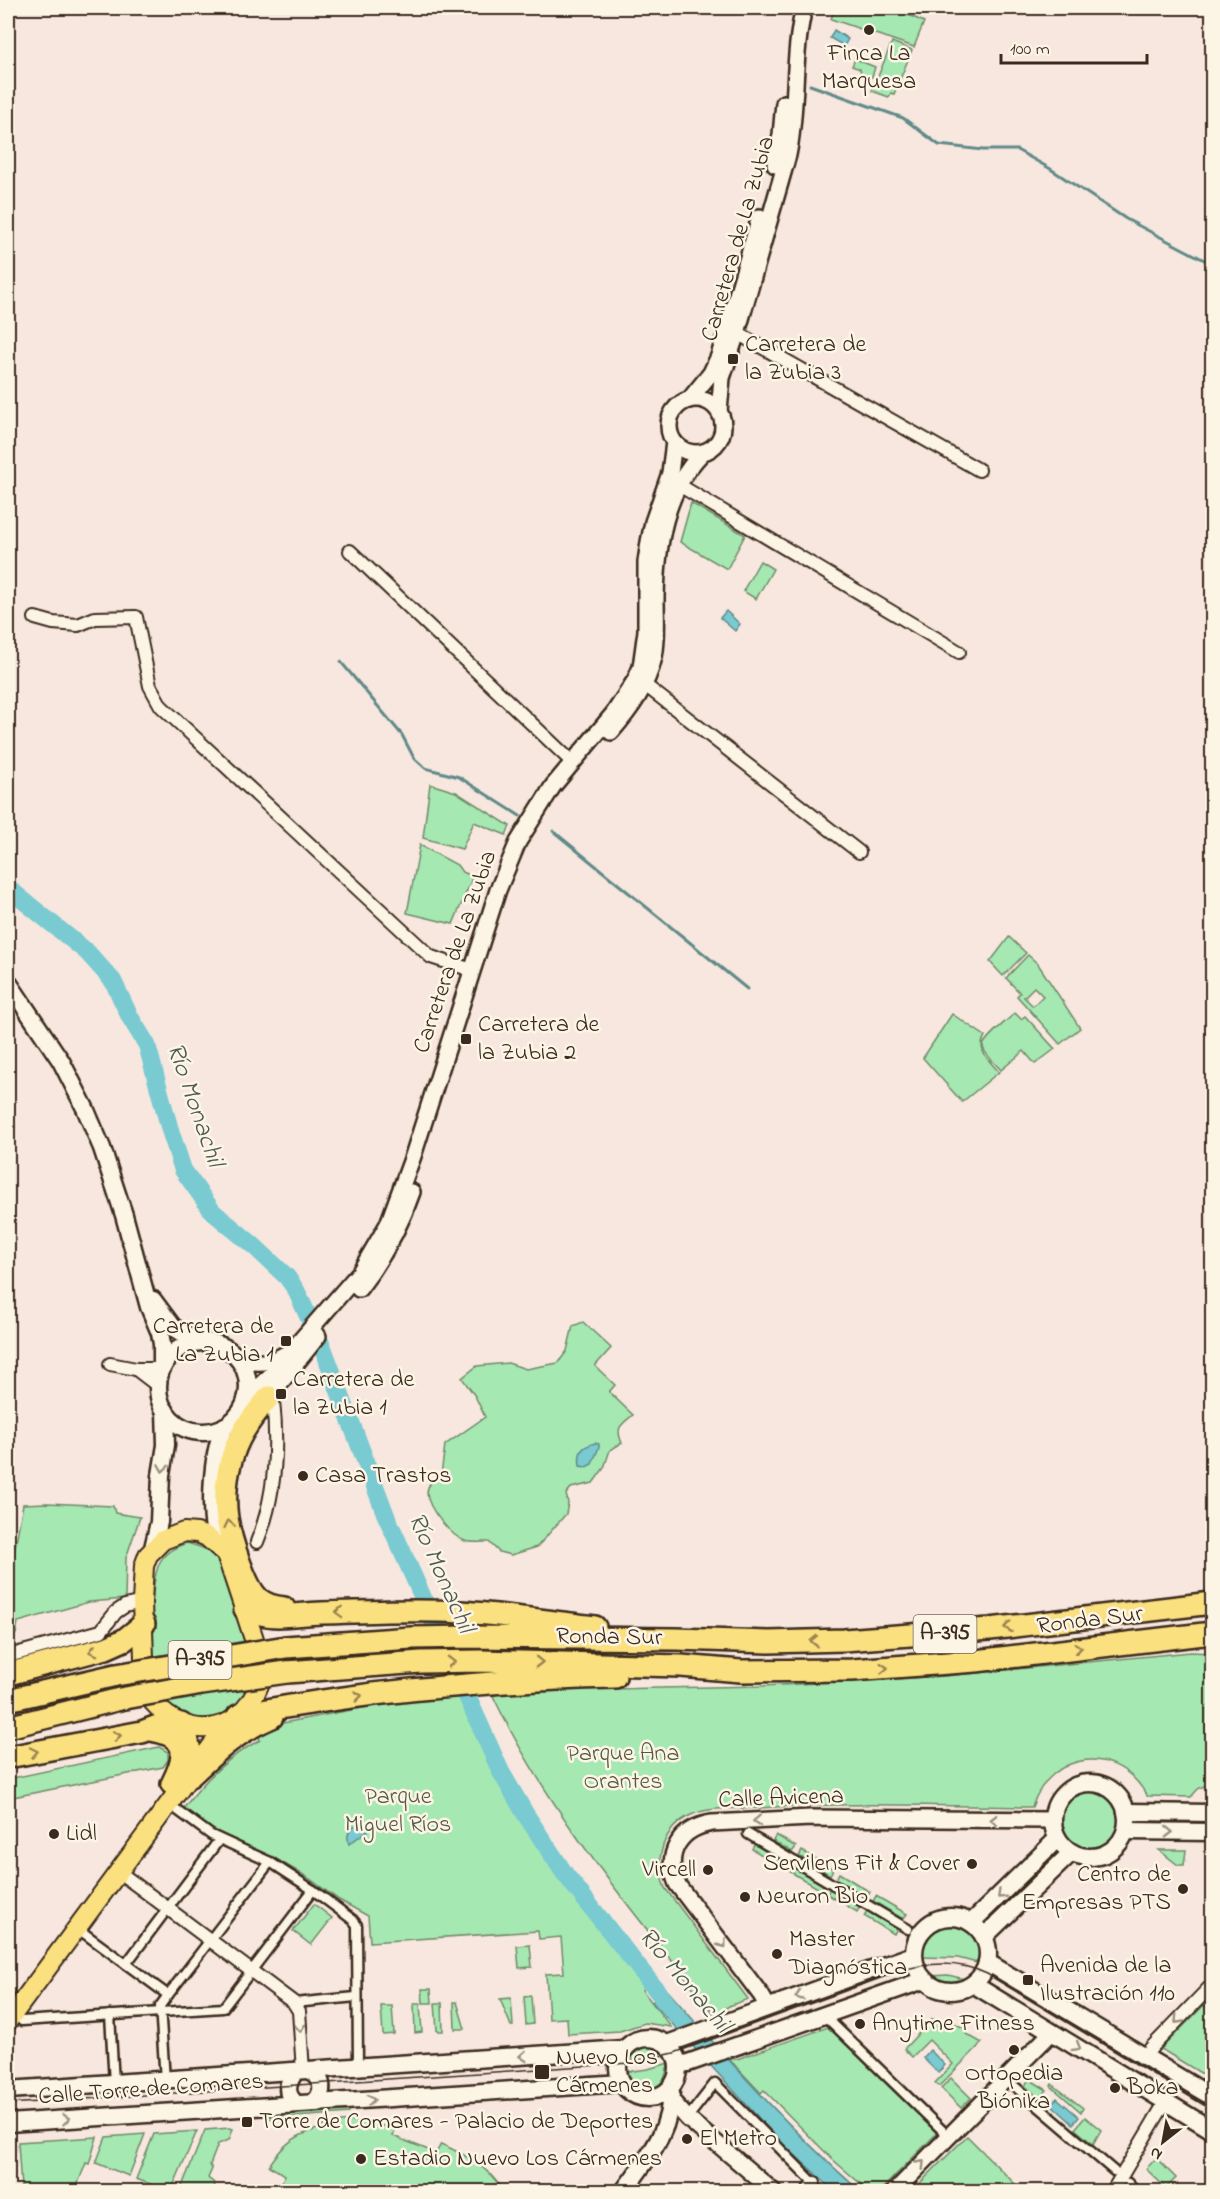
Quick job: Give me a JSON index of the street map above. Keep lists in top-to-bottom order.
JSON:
{
  "streets": {
    "highway": ["Ronda Sur", "A-395"],
    "main road": ["Calle Torre de Comares"],
    "street": ["Carretera de La Zubia", "Calle Avicena"]
  },
  "water": ["Río Monachil"],
  "parks": ["Parque Ana Orantes", "Parque Miguel Ríos"],
  "places": {
    "other": [
      "Finca La Marquesa",
      "Casa Trastos",
      "Lidl",
      "Servilens Fit & Cover",
      "Vircell",
      "Centro de Empresas PTS",
      "Neuron Bio",
      "Master Diagnóstica",
      "Anytime Fitness",
      "Ortopedia Biónika",
      "Boka",
      "El Metro",
      "Estadio Nuevo Los Cármenes"
    ],
    "transit": [
      "Carretera de la Zubia 3",
      "Carretera de la Zubia 2",
      "Carretera de La Zubia 1",
      "Carretera de la Zubia 1",
      "Avenida de la Ilustración 110",
      "Nuevo Los Cármenes",
      "Torre de Comares - Palacio de Deportes"
    ]
  },
  "scale_bar": "100 m",
  "north": "bottom left"
}
